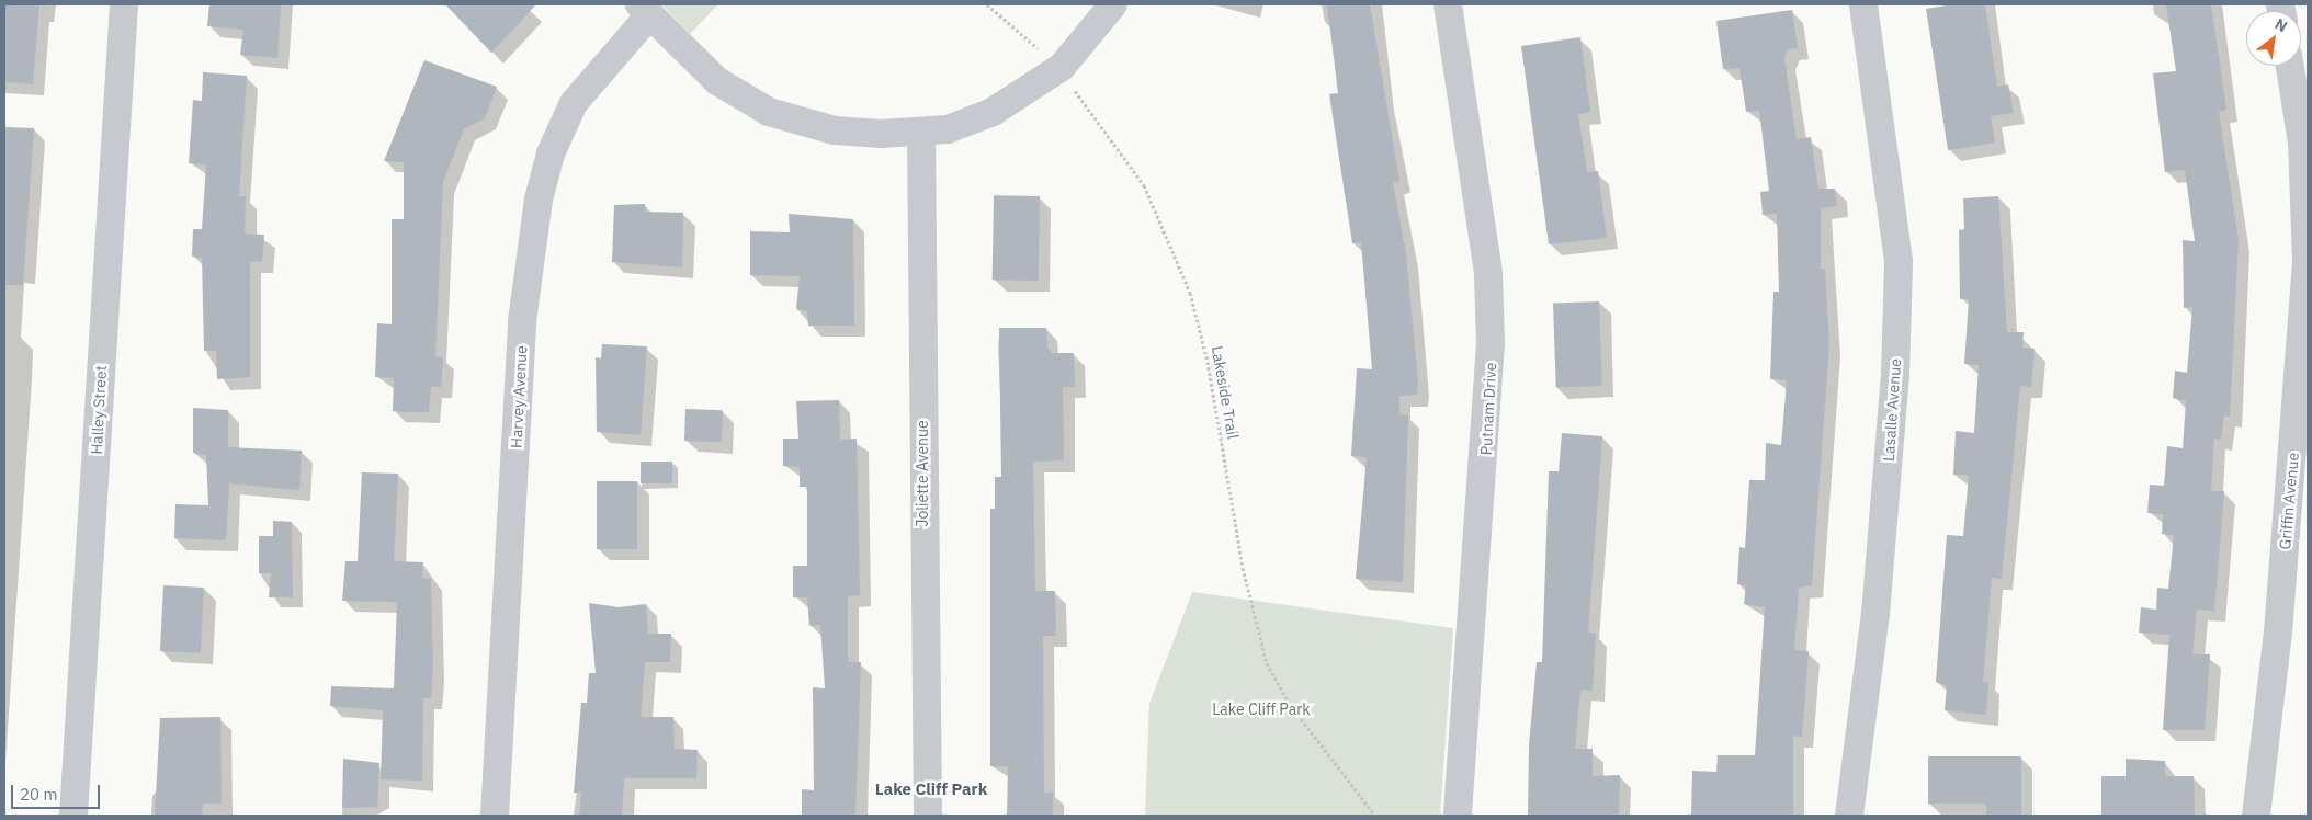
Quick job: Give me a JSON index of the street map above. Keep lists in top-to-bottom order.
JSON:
{
  "streets": {
    "street": [
      "Harvey Avenue",
      "Putnam Drive",
      "Halley Street",
      "Lasalle Avenue",
      "Joliette Avenue",
      "Griffin Avenue"
    ],
    "path": ["Lakeside Trail"]
  },
  "districts": ["Lake Cliff Park"],
  "parks": ["Lake Cliff Park"],
  "scale_bar": "20 m",
  "north": "top right"
}
